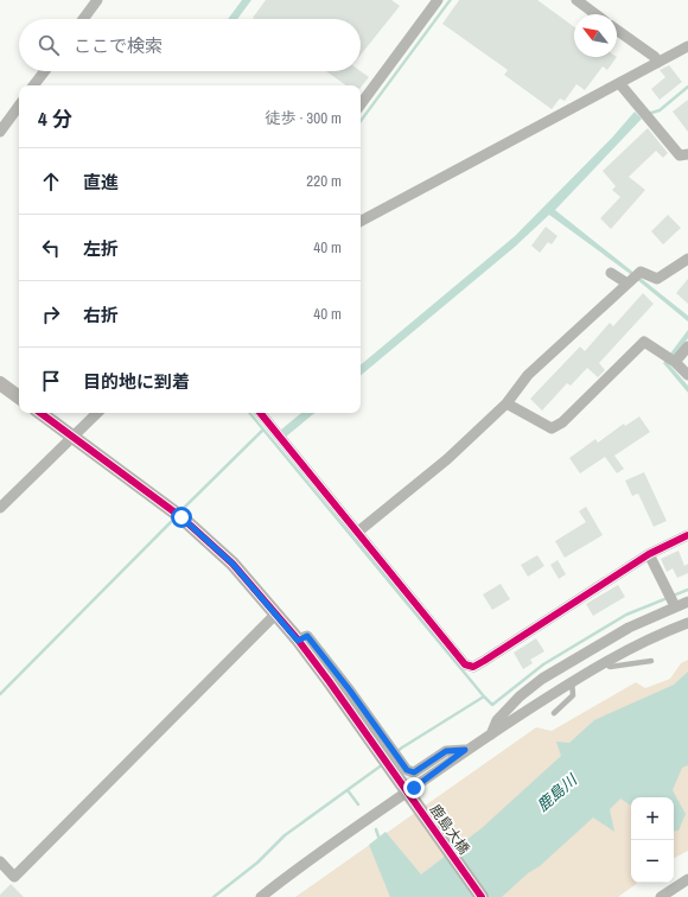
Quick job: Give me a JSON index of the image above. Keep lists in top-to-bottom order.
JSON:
{
  "streets": {
    "street": ["鹿島大橋"]
  },
  "water": ["鹿島川"],
  "north": "top left",
  "page": {
    "search": "ここで検索",
    "heading": ["4 分", "徒歩 · 300 m"],
    "list": [
      ["直進", "220 m"],
      ["左折", "40 m"],
      ["右折", "40 m"],
      "目的地に到着"
    ],
    "map_buttons": ["+", "−"]
  }
}
